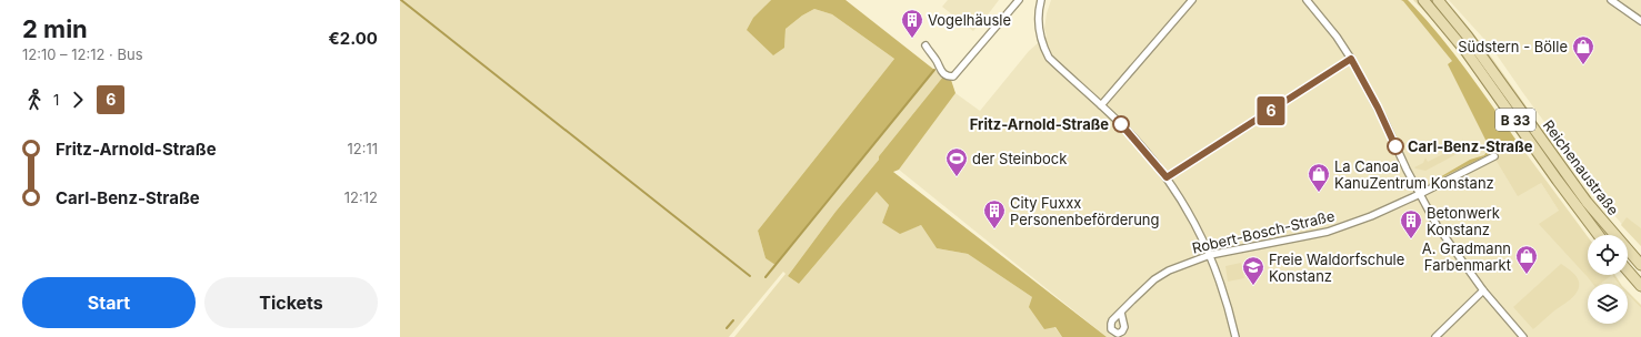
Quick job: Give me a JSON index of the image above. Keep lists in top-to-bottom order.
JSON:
{
  "streets": {
    "main road": ["B 33", "Reichenaustraße"],
    "street": ["Robert-Bosch-Straße"]
  },
  "places": {
    "building": ["Vogelhäusle", "City Fuxxx Personenbeförderung", "Betonwerk Konstanz"],
    "shop": ["Südstern - Bölle", "La Canoa KanuZentrum Konstanz", "A. Gradmann Farbenmarkt"],
    "other": ["Fritz-Arnold-Straße", "Carl-Benz-Straße"],
    "sports": ["der Steinbock"],
    "school or university": ["Freie Waldorfschule Konstanz"]
  },
  "lines": ["bus line 6"],
  "page": {
    "heading": ["2 min", "12:10 – 12:12 · Bus", "€2.00"],
    "on_map": "6",
    "legs": ["1", "6"],
    "list": [
      {
        "name": "Fritz-Arnold-Straße",
        "value": "12:11"
      },
      {
        "name": "Carl-Benz-Straße",
        "value": "12:12"
      }
    ],
    "buttons": ["Start", "Tickets"]
  }
}
